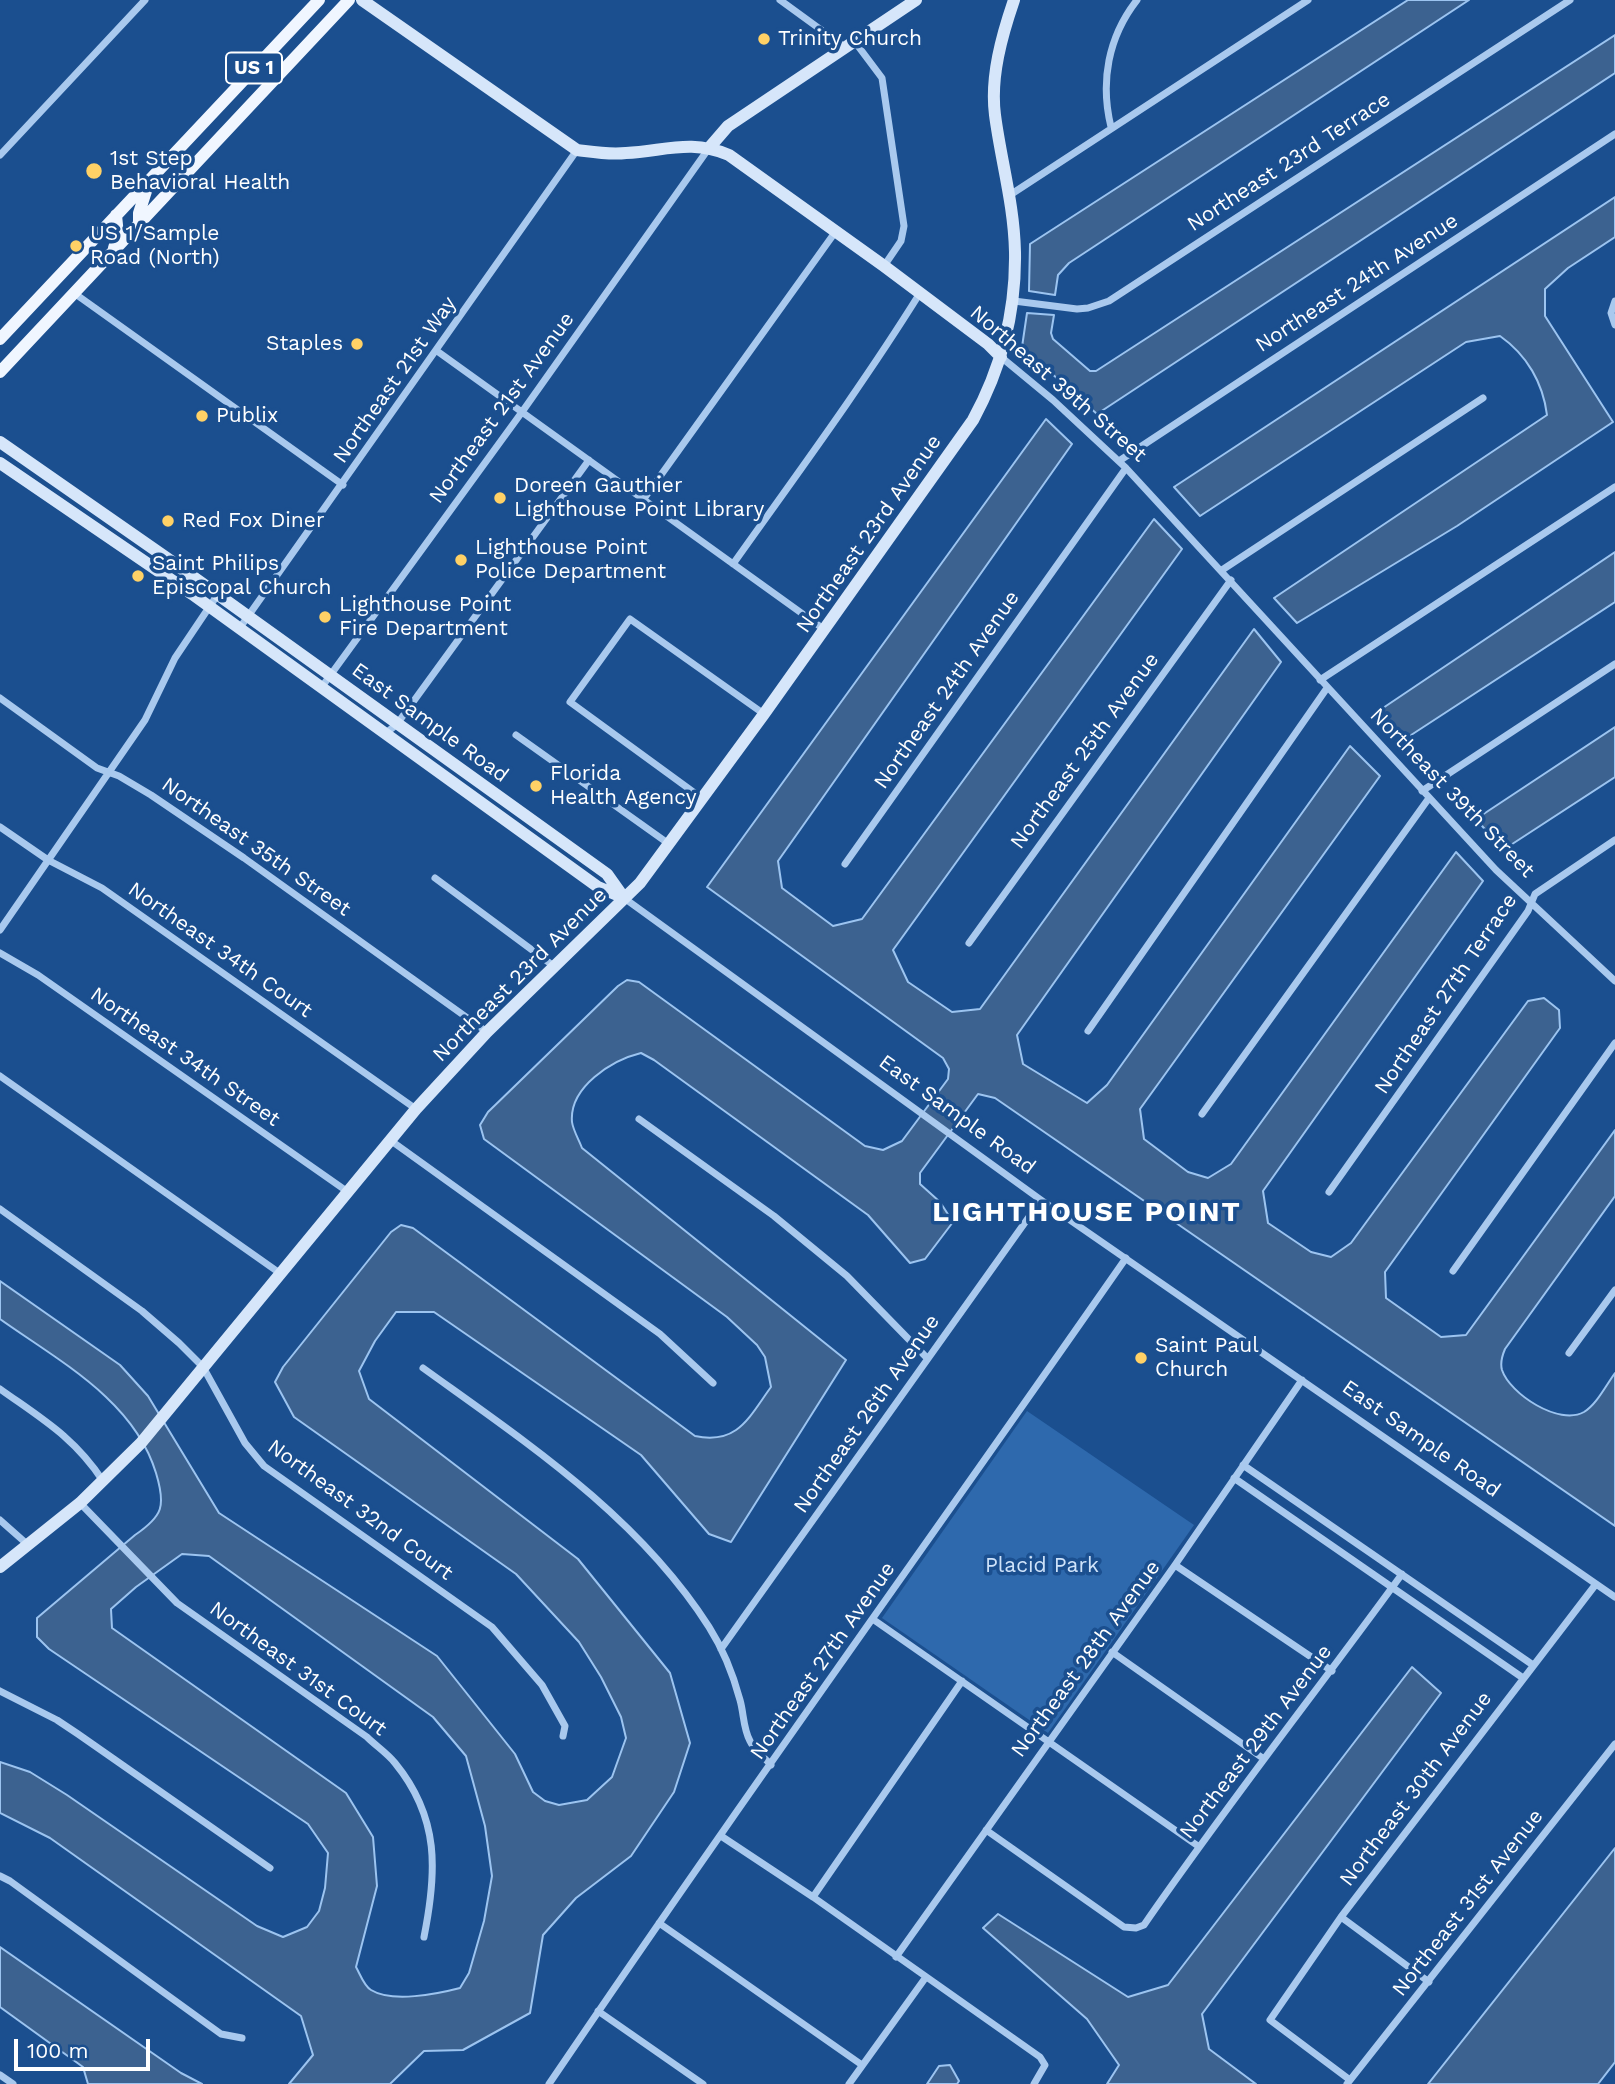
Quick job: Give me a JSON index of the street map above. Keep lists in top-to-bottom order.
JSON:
{
  "streets": {
    "main road": ["US 1"],
    "street": [
      "Northeast 23rd Terrace",
      "Northeast 24th Avenue",
      "Northeast 21st Way",
      "Northeast 39th Street",
      "Northeast 21st Avenue",
      "Northeast 23rd Avenue",
      "East Sample Road",
      "Northeast 25th Avenue",
      "Northeast 35th Street",
      "Northeast 34th Court",
      "Northeast 27th Terrace",
      "Northeast 34th Street",
      "Northeast 26th Avenue",
      "Northeast 32nd Court",
      "Northeast 28th Avenue",
      "Northeast 27th Avenue",
      "Northeast 31st Court",
      "Northeast 29th Avenue",
      "Northeast 30th Avenue",
      "Northeast 31st Avenue"
    ]
  },
  "crossings": [
    ["Northeast 23rd Terrace", "Northeast 23rd Avenue"],
    ["Northeast 24th Avenue", "Northeast 39th Street"],
    ["Northeast 21st Way", "Northeast 39th Street"],
    ["Northeast 21st Way", "East Sample Road"],
    ["Northeast 39th Street", "Northeast 21st Avenue"],
    ["Northeast 39th Street", "Northeast 23rd Avenue"],
    ["Northeast 39th Street", "Northeast 25th Avenue"],
    ["Northeast 39th Street", "Northeast 27th Terrace"],
    ["Northeast 21st Avenue", "East Sample Road"],
    ["Northeast 23rd Avenue", "East Sample Road"],
    ["Northeast 23rd Avenue", "Northeast 35th Street"],
    ["Northeast 23rd Avenue", "Northeast 34th Court"],
    ["Northeast 23rd Avenue", "Northeast 34th Street"],
    ["Northeast 23rd Avenue", "Northeast 32nd Court"],
    ["Northeast 23rd Avenue", "Northeast 31st Court"],
    ["East Sample Road", "Northeast 26th Avenue"],
    ["East Sample Road", "Northeast 28th Avenue"],
    ["East Sample Road", "Northeast 27th Avenue"],
    ["East Sample Road", "Northeast 30th Avenue"],
    ["Northeast 28th Avenue", "Northeast 29th Avenue"],
    ["Northeast 30th Avenue", "Northeast 31st Avenue"]
  ],
  "districts": ["LIGHTHOUSE POINT"],
  "parks": ["Placid Park"],
  "places": [
    "Trinity Church",
    "1st Step Behavioral Health",
    "US 1/Sample Road (North)",
    "Staples",
    "Publix",
    "Doreen Gauthier Lighthouse Point Library",
    "Red Fox Diner",
    "Lighthouse Point Police Department",
    "Saint Philips Episcopal Church",
    "Lighthouse Point Fire Department",
    "Florida Health Agency",
    "Saint Paul Church"
  ],
  "scale_bar": "100 m"
}
